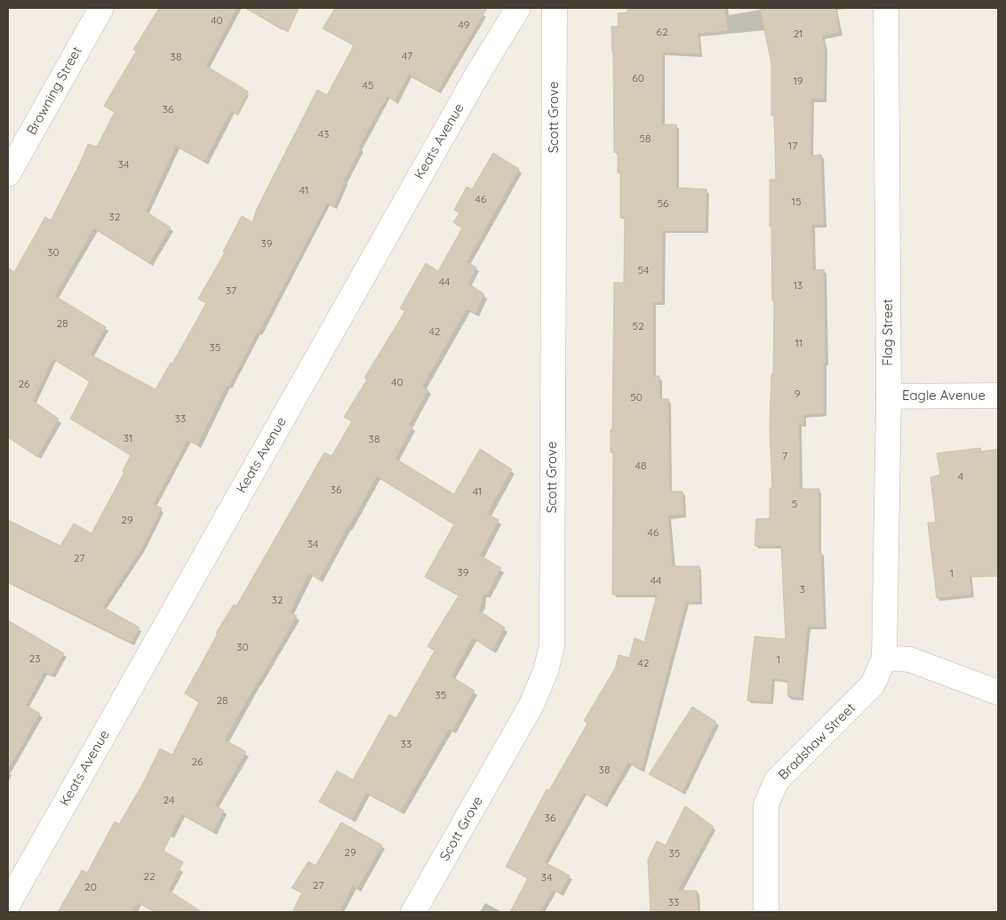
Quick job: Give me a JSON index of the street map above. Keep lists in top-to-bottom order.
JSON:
{
  "streets": {
    "street": [
      "Browning Street",
      "Scott Grove",
      "Keats Avenue",
      "Flag Street",
      "Eagle Avenue",
      "Bradshaw Street"
    ]
  },
  "crossings": [
    ["Flag Street", "Eagle Avenue"],
    ["Flag Street", "Bradshaw Street"]
  ],
  "house_numbers": [
    "40",
    "49",
    "62",
    "21",
    "47",
    "38",
    "60",
    "19",
    "45",
    "36",
    "43",
    "58",
    "17",
    "34",
    "41",
    "46",
    "15",
    "56",
    "32",
    "39",
    "30",
    "54",
    "44",
    "13",
    "37",
    "28",
    "52",
    "42",
    "11",
    "35",
    "40",
    "26",
    "9",
    "50",
    "33",
    "31",
    "38",
    "7",
    "48",
    "4",
    "36",
    "41",
    "5",
    "29",
    "46",
    "34",
    "27",
    "39",
    "1",
    "44",
    "3",
    "32",
    "30",
    "23",
    "1",
    "42",
    "35",
    "28",
    "33",
    "26",
    "38",
    "24",
    "36",
    "29",
    "35",
    "22",
    "34",
    "27",
    "20",
    "33"
  ]
}
